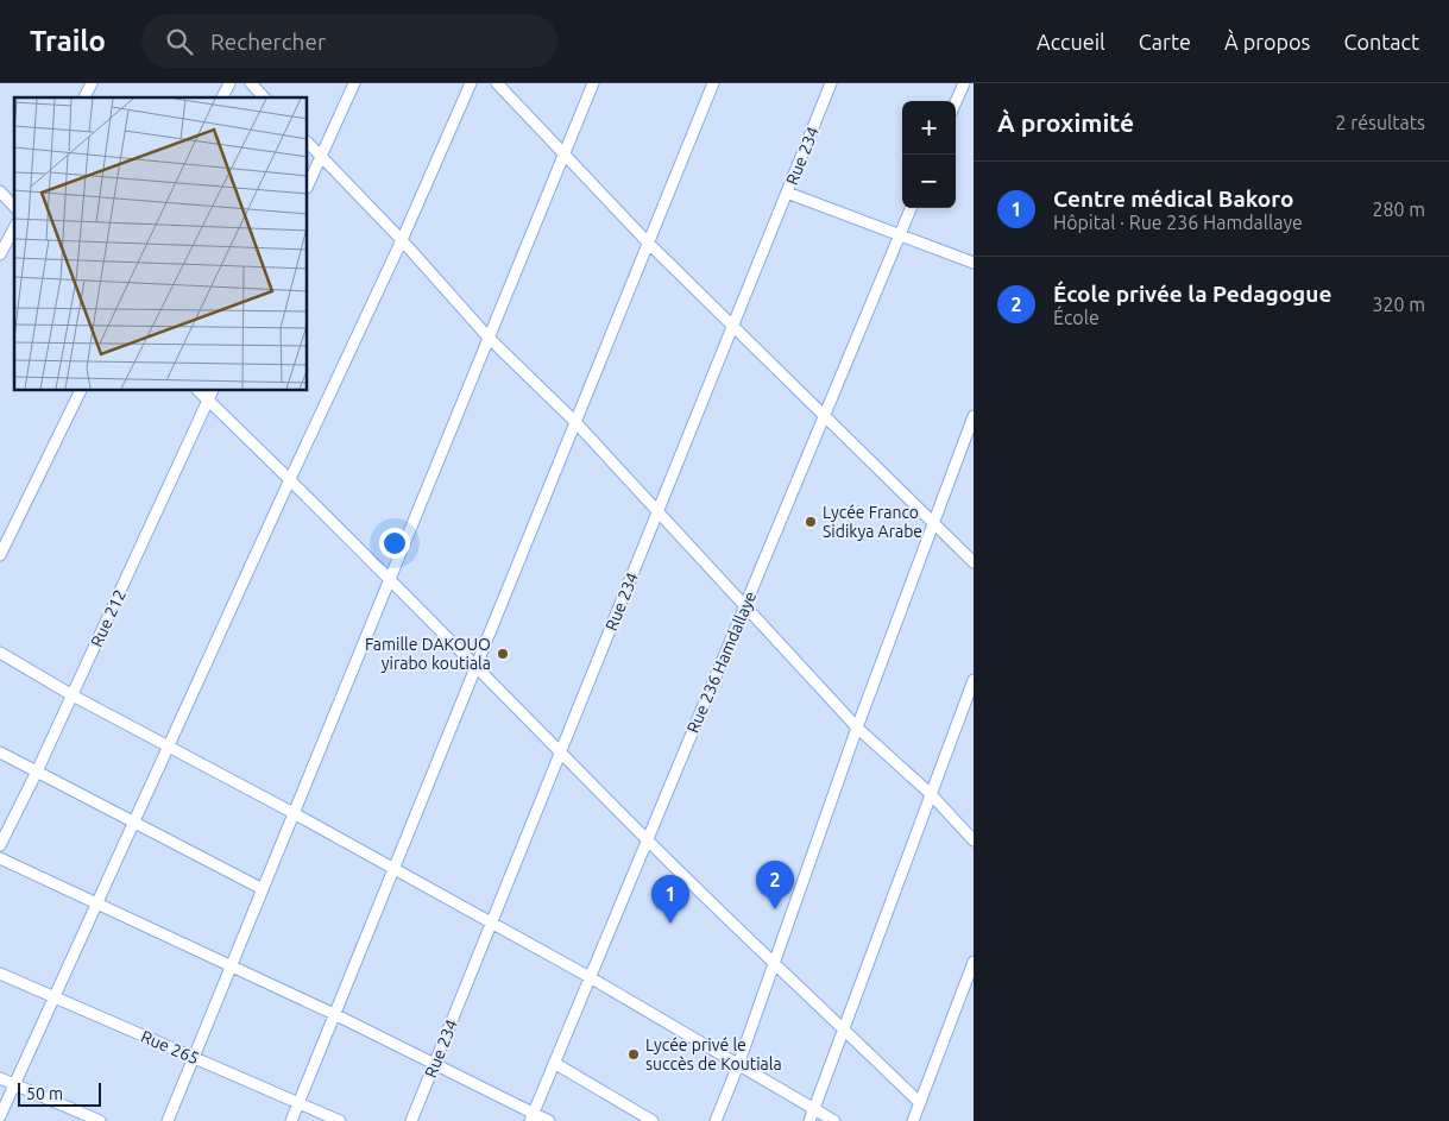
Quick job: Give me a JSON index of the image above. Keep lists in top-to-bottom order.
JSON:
{
  "streets": {
    "street": [
      "Rue 234",
      "Rue 212",
      "Rue 236 Hamdallaye",
      "Rue 265"
    ]
  },
  "places": ["Lycée Franco Sidikya Arabe", "Famille DAKOUO yirabo koutiala", "Lycée privé le succès de Koutiala"],
  "scale_bar": "50 m",
  "page": {
    "header": "Trailo",
    "search": "Rechercher",
    "nav": [
      "Accueil",
      "Carte",
      "À propos",
      "Contact"
    ],
    "heading": ["À proximité", "2 résultats"],
    "map_buttons": ["+", "−"],
    "list": [
      {
        "mark": "1",
        "name": "Centre médical Bakoro",
        "note": "Hôpital · Rue 236 Hamdallaye",
        "value": "280 m"
      },
      {
        "mark": "2",
        "name": "École privée la Pedagogue",
        "note": "École",
        "value": "320 m"
      }
    ],
    "pins": ["2", "1"],
    "scale": "50 m"
  }
}
